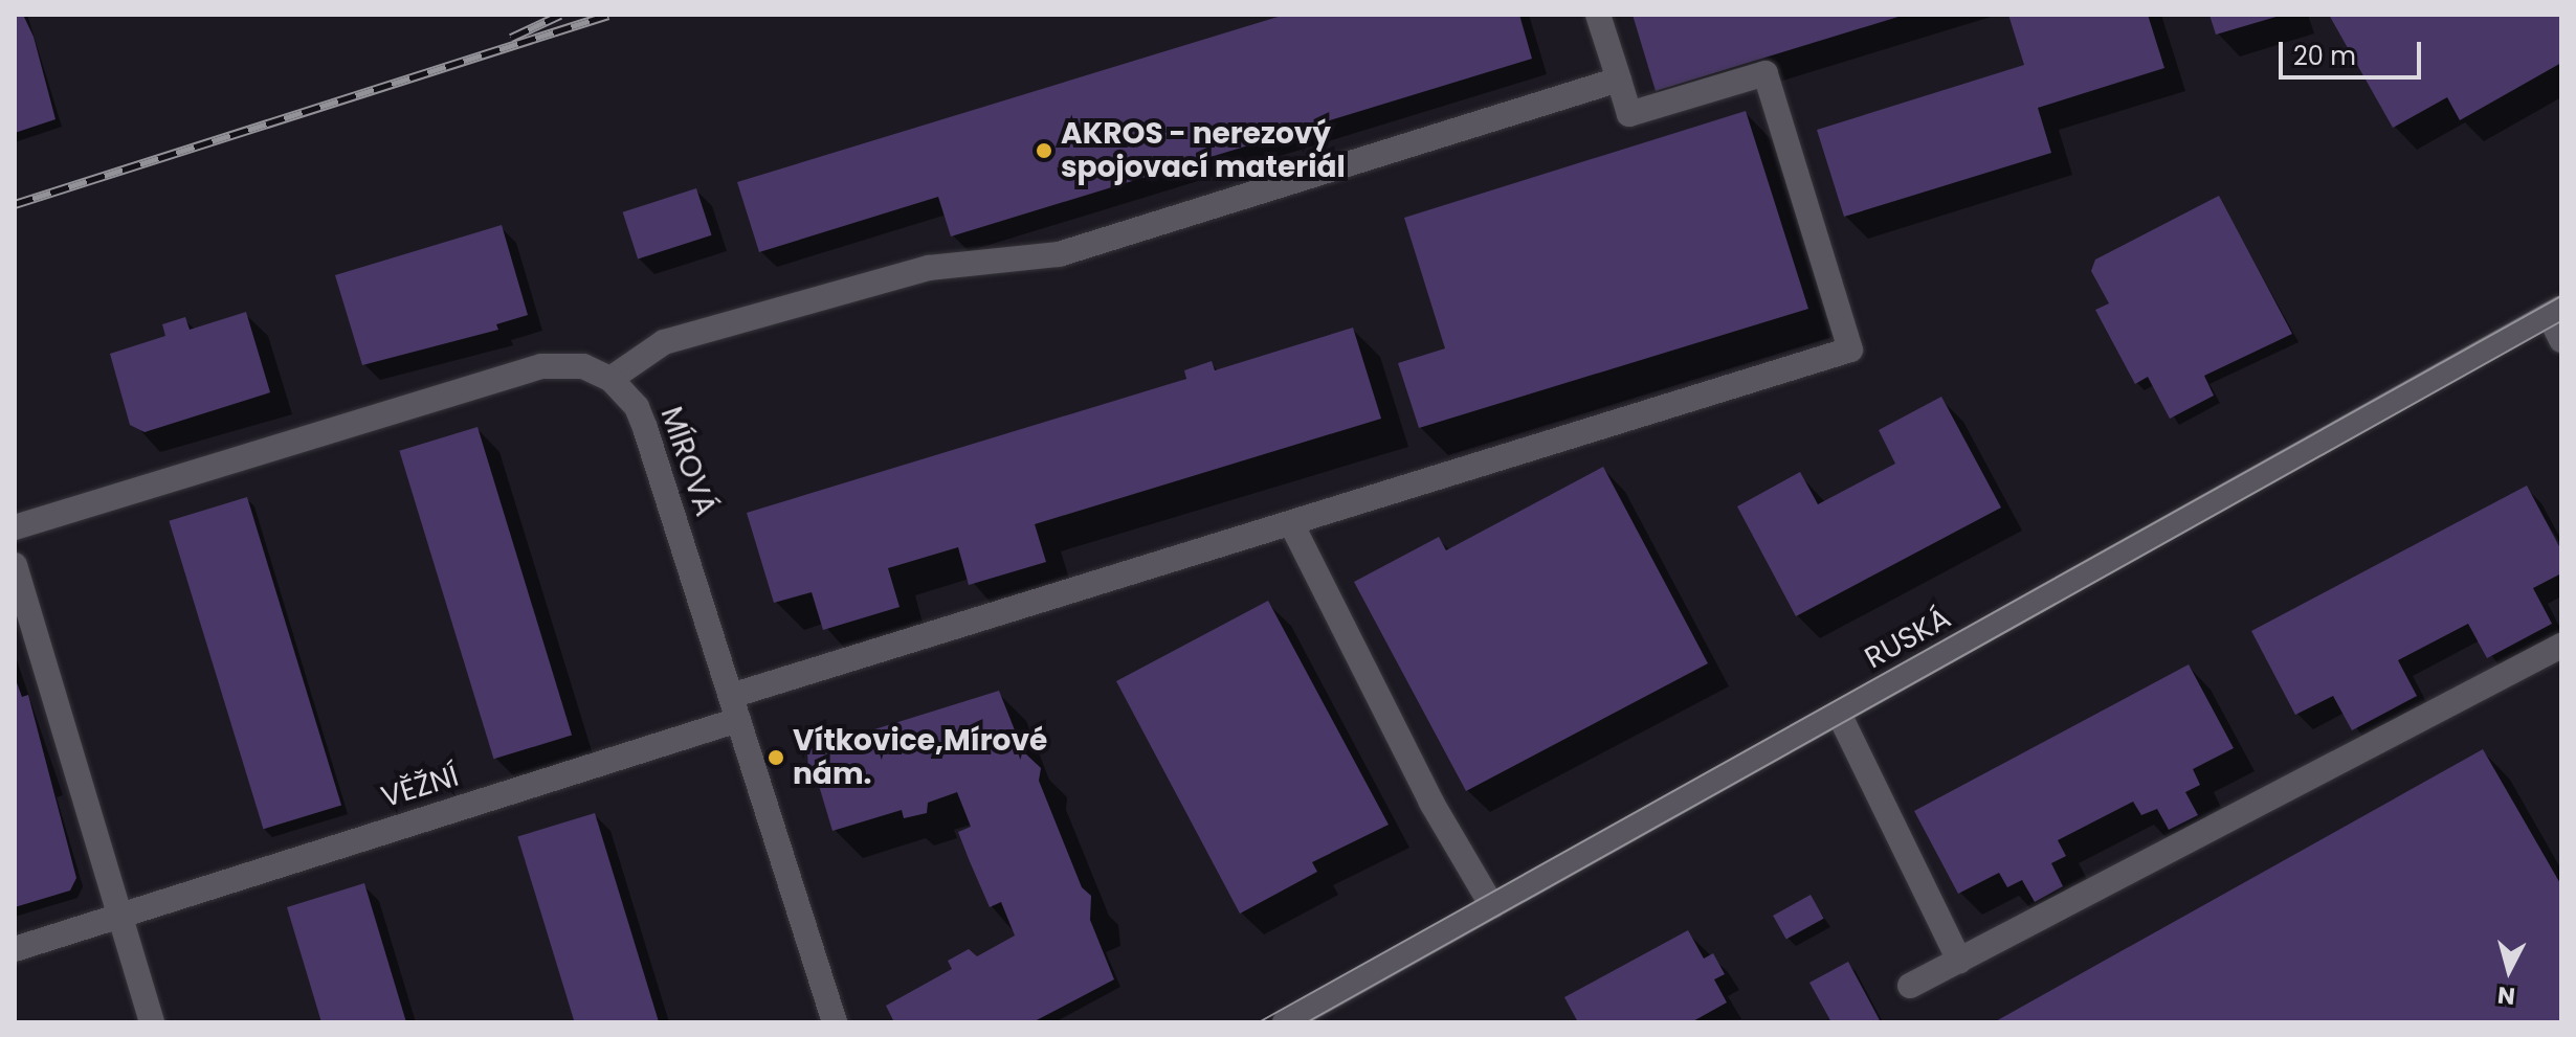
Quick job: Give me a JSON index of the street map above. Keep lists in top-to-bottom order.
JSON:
{
  "streets": {
    "street": ["MÍROVÁ", "RUSKÁ", "VĚŽNÍ"]
  },
  "crossings": [
    ["MÍROVÁ", "VĚŽNÍ"]
  ],
  "places": ["AKROS - nerezový spojovací materiál", "Vítkovice,Mírové nám."],
  "scale_bar": "20 m",
  "north": "bottom"
}
